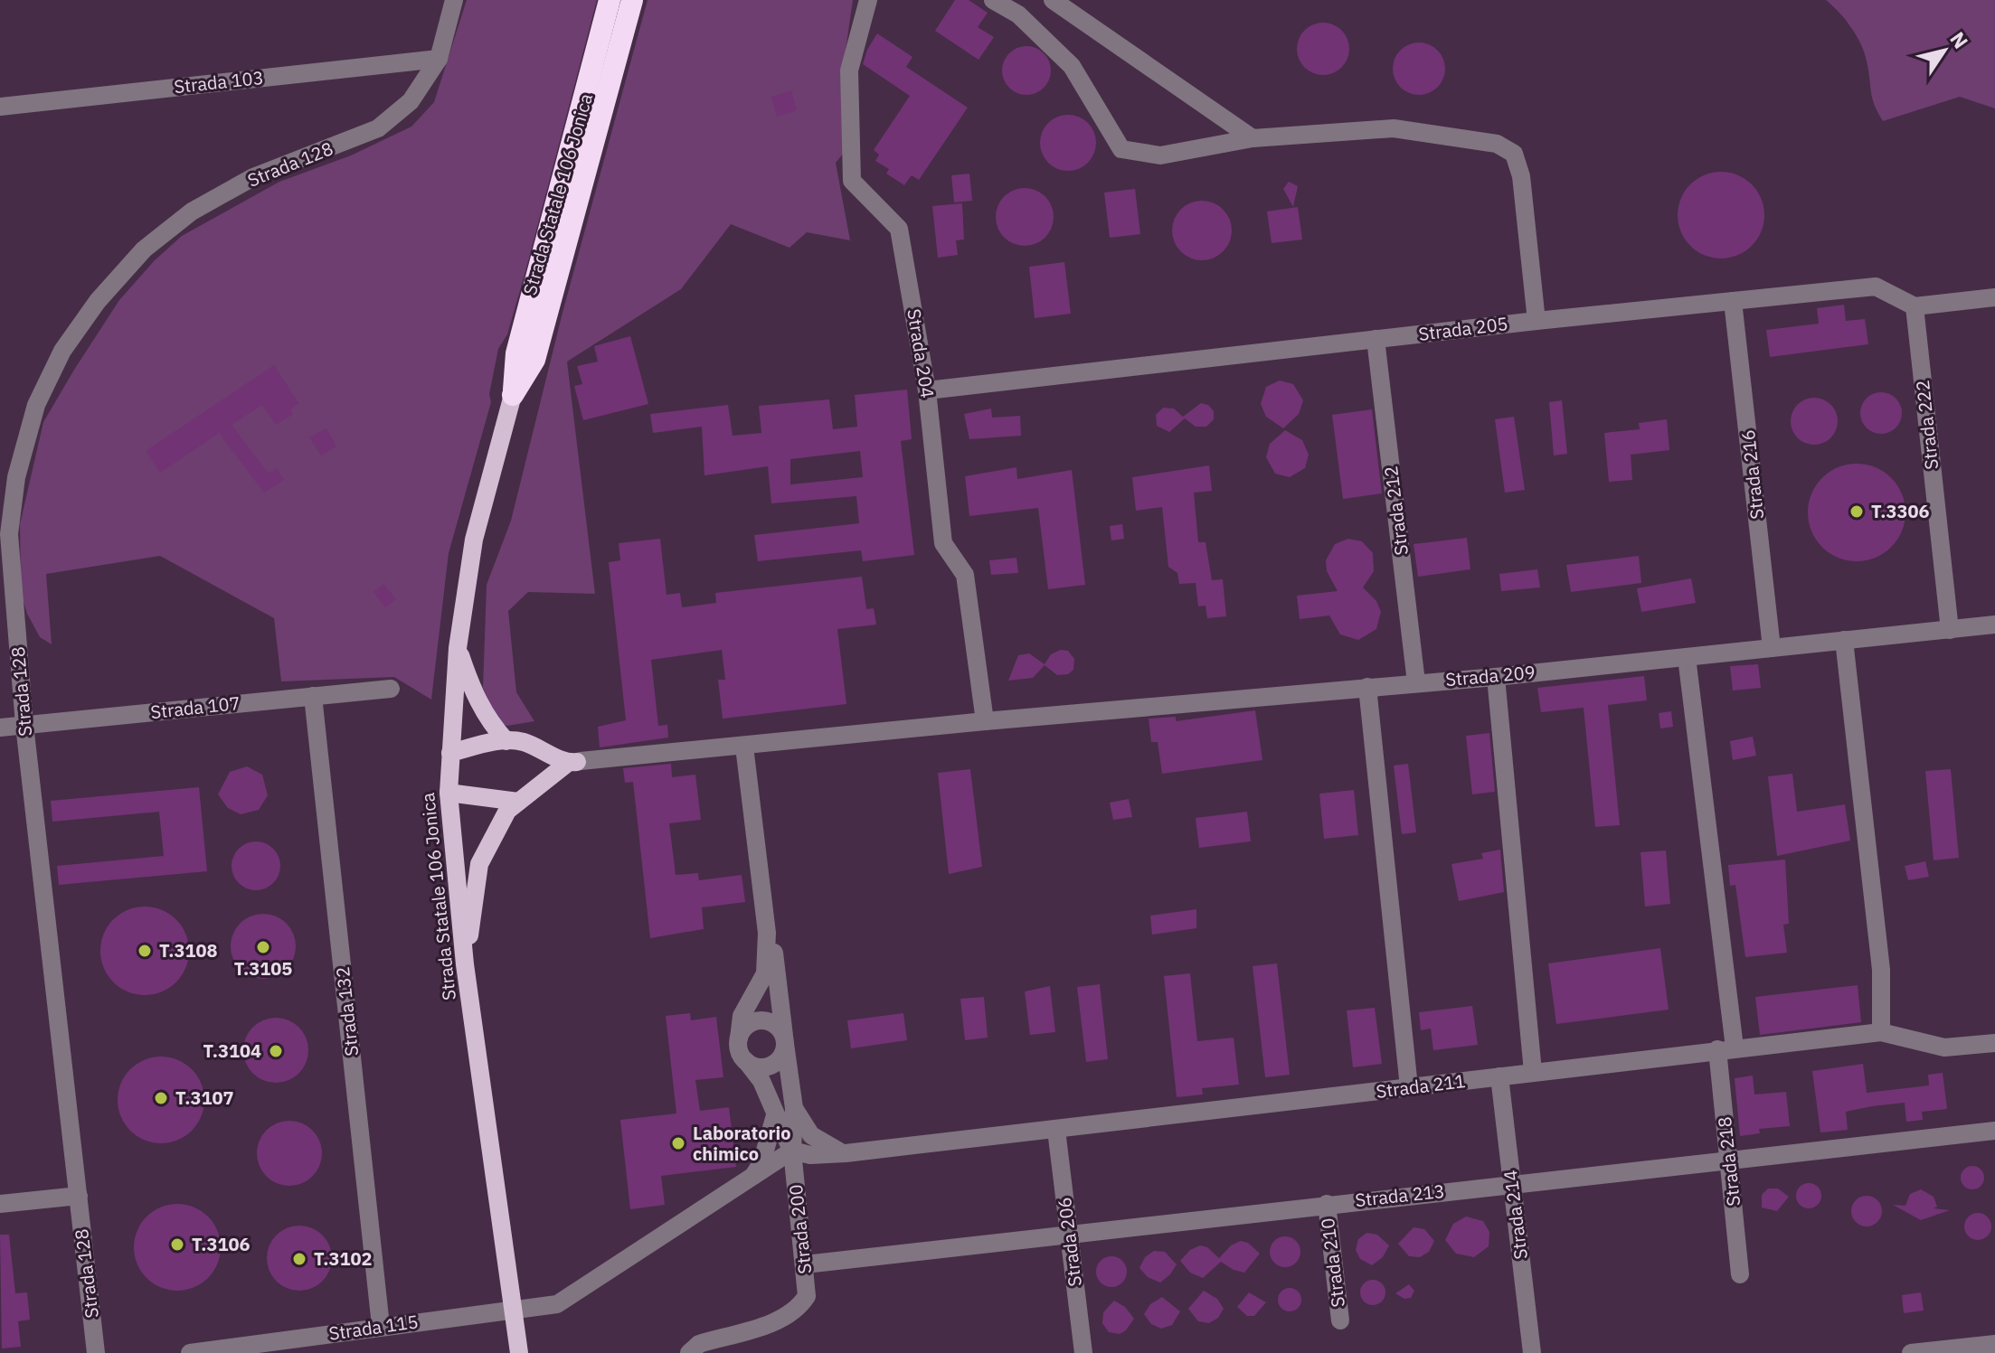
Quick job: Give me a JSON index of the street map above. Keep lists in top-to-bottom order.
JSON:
{
  "streets": {
    "highway": ["Strada Statale 106 Jonica"],
    "lane": [
      "Strada 103",
      "Strada 128",
      "Strada 205",
      "Strada 204",
      "Strada 222",
      "Strada 216",
      "Strada 212",
      "Strada 209",
      "Strada 107",
      "Strada 132",
      "Strada 211",
      "Strada 218",
      "Strada 213",
      "Strada 214",
      "Strada 200",
      "Strada 206",
      "Strada 210",
      "Strada 115"
    ]
  },
  "crossings": [
    ["Strada 103", "Strada 128"],
    ["Strada 128", "Strada 107"],
    ["Strada 205", "Strada 204"],
    ["Strada 205", "Strada 222"],
    ["Strada 205", "Strada 216"],
    ["Strada 205", "Strada 212"],
    ["Strada 204", "Strada 209"],
    ["Strada 222", "Strada 209"],
    ["Strada 216", "Strada 209"],
    ["Strada 212", "Strada 209"],
    ["Strada 209", "Strada 218"],
    ["Strada 107", "Strada 132"],
    ["Strada 132", "Strada 115"],
    ["Strada 211", "Strada 218"],
    ["Strada 211", "Strada 214"],
    ["Strada 211", "Strada 200"],
    ["Strada 211", "Strada 206"],
    ["Strada 218", "Strada 213"],
    ["Strada 213", "Strada 214"],
    ["Strada 213", "Strada 200"],
    ["Strada 213", "Strada 206"],
    ["Strada 213", "Strada 210"]
  ],
  "places": [
    "T.3306",
    "T.3105",
    "T.3108",
    "T.3104",
    "T.3107",
    "Laboratorio chimico",
    "T.3106",
    "T.3102"
  ],
  "north": "top right"
}
